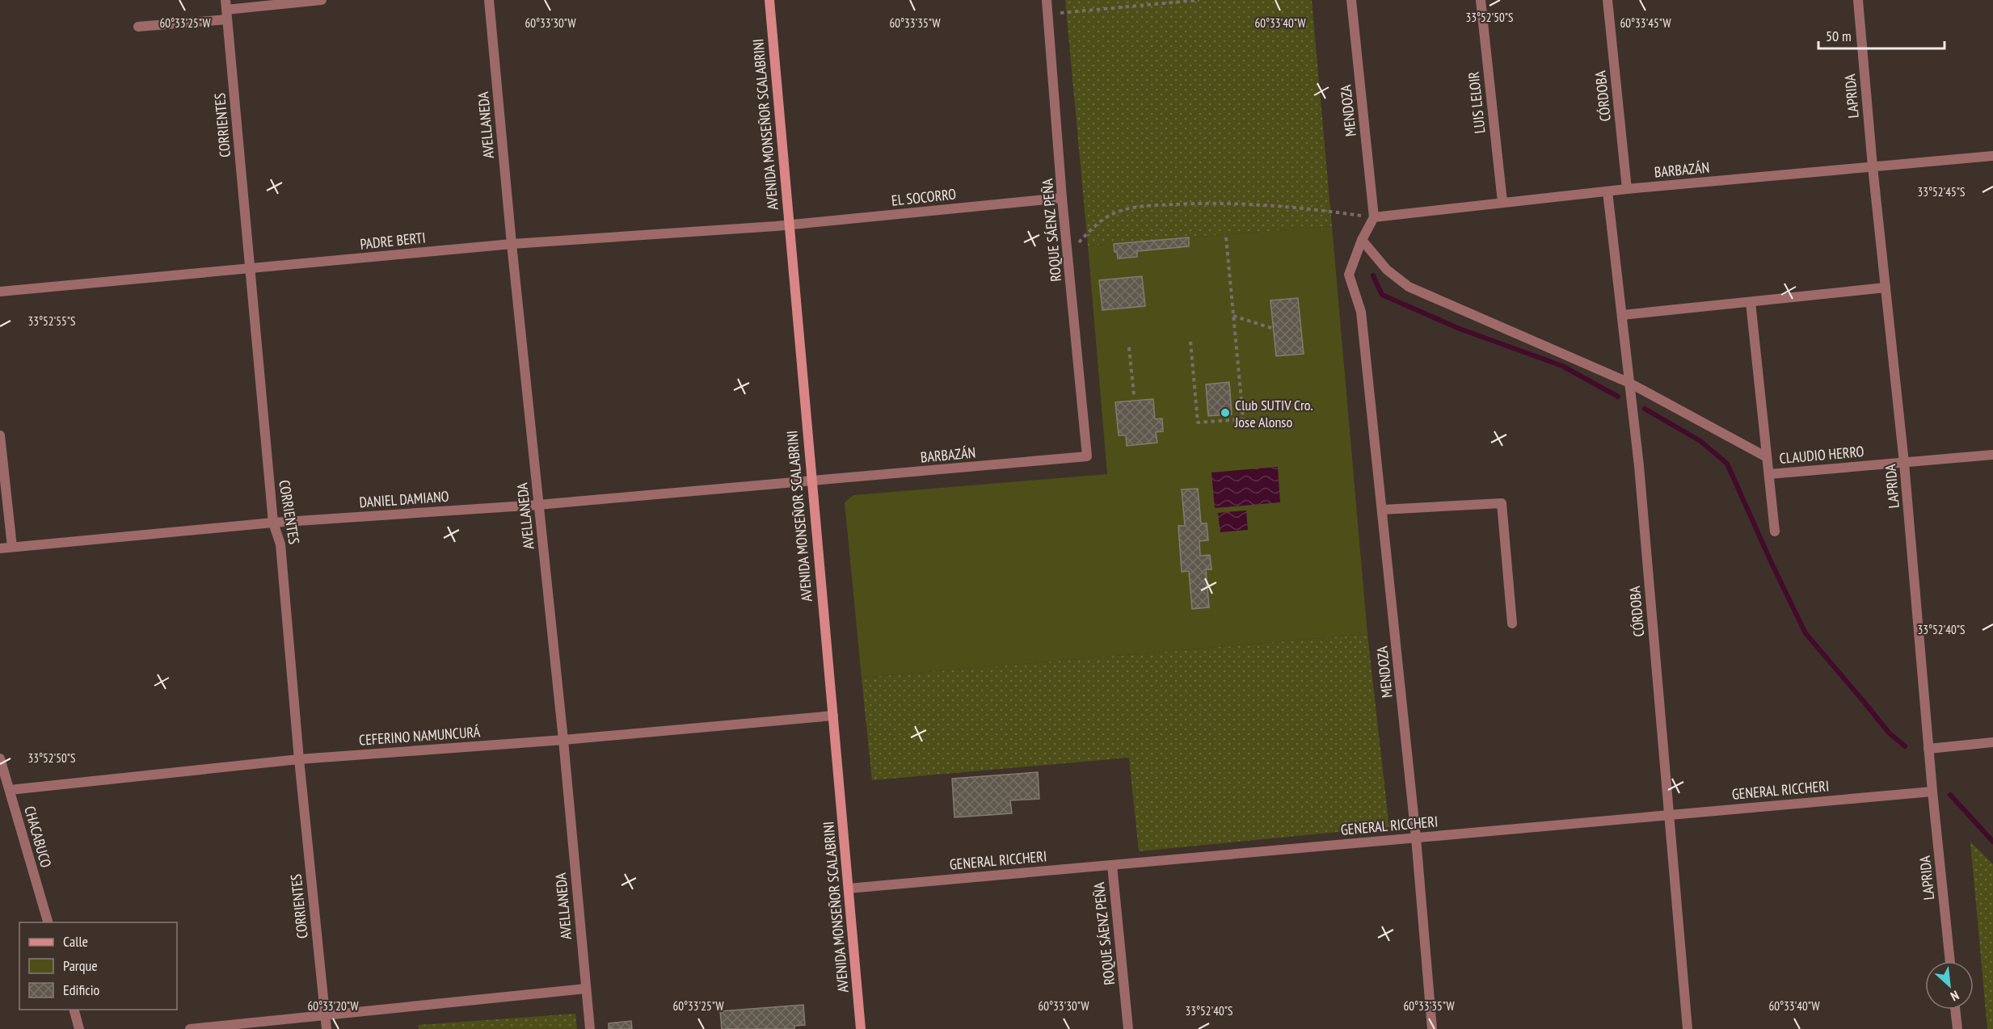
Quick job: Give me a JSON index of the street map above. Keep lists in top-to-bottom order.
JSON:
{
  "streets": {
    "main road": ["AVENIDA MONSEÑOR SCALABRINI"],
    "street": [
      "CÓRDOBA",
      "LAPRIDA",
      "LUIS LELOIR",
      "MENDOZA",
      "CORRIENTES",
      "AVELLANEDA",
      "BARBAZÁN",
      "EL SOCORRO",
      "ROQUE SÁENZ PEÑA",
      "PADRE BERTI",
      "CLAUDIO HERRO",
      "DANIEL DAMIANO",
      "CEFERINO NAMUNCURÁ",
      "GENERAL RICCHERI",
      "CHACABUCO"
    ]
  },
  "crossings": [
    ["CÓRDOBA", "BARBAZÁN"],
    ["CÓRDOBA", "GENERAL RICCHERI"],
    ["LAPRIDA", "BARBAZÁN"],
    ["LAPRIDA", "CLAUDIO HERRO"],
    ["LAPRIDA", "GENERAL RICCHERI"],
    ["LUIS LELOIR", "BARBAZÁN"],
    ["MENDOZA", "BARBAZÁN"],
    ["MENDOZA", "GENERAL RICCHERI"],
    ["AVENIDA MONSEÑOR SCALABRINI", "BARBAZÁN"],
    ["AVENIDA MONSEÑOR SCALABRINI", "EL SOCORRO"],
    ["AVENIDA MONSEÑOR SCALABRINI", "PADRE BERTI"],
    ["AVENIDA MONSEÑOR SCALABRINI", "DANIEL DAMIANO"],
    ["AVENIDA MONSEÑOR SCALABRINI", "CEFERINO NAMUNCURÁ"],
    ["AVENIDA MONSEÑOR SCALABRINI", "GENERAL RICCHERI"],
    ["CORRIENTES", "PADRE BERTI"],
    ["CORRIENTES", "DANIEL DAMIANO"],
    ["CORRIENTES", "CEFERINO NAMUNCURÁ"],
    ["AVELLANEDA", "PADRE BERTI"],
    ["AVELLANEDA", "DANIEL DAMIANO"],
    ["AVELLANEDA", "CEFERINO NAMUNCURÁ"],
    ["BARBAZÁN", "ROQUE SÁENZ PEÑA"],
    ["BARBAZÁN", "DANIEL DAMIANO"],
    ["EL SOCORRO", "ROQUE SÁENZ PEÑA"],
    ["EL SOCORRO", "PADRE BERTI"],
    ["ROQUE SÁENZ PEÑA", "GENERAL RICCHERI"],
    ["CEFERINO NAMUNCURÁ", "CHACABUCO"]
  ],
  "places": ["Club SUTIV Cro. Jose Alonso"],
  "legend": ["Calle", "Parque", "Edificio"],
  "scale_bar": "50 m",
  "north": "bottom right",
  "coordinates": [
    "33°52'50\"S",
    "60°33'25\"W",
    "60°33'30\"W",
    "60°33'35\"W",
    "60°33'40\"W",
    "60°33'45\"W",
    "33°52'45\"S",
    "33°52'55\"S",
    "33°52'40\"S",
    "60°33'20\"W"
  ]
}
